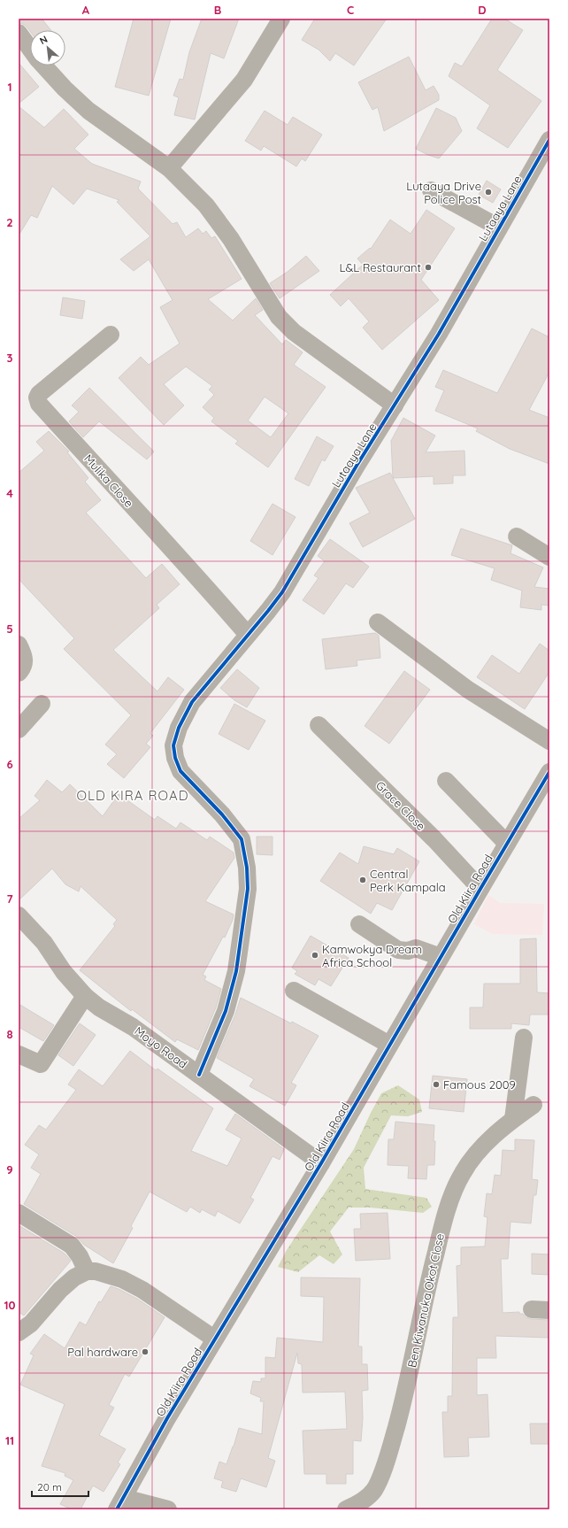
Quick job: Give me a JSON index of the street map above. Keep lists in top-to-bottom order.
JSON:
{
  "streets": {
    "street": [
      "Lutaaya Lane",
      "Mulika Close",
      "Grace Close",
      "Old Kiira Road",
      "Moyo Road",
      "Ben Kiwanuka Okot Close"
    ]
  },
  "crossings": [
    ["Lutaaya Lane", "Mulika Close"],
    ["Lutaaya Lane", "Moyo Road"],
    ["Grace Close", "Old Kiira Road"],
    ["Old Kiira Road", "Moyo Road"]
  ],
  "districts": ["OLD KIRA ROAD"],
  "places": [
    "Lutaaya Drive Police Post",
    "L&L Restaurant",
    "Central Perk Kampala",
    "Kamwokya Dream Africa School",
    "Famous 2009",
    "Pal hardware"
  ],
  "scale_bar": "20 m",
  "north": "top left",
  "grid": {
    "columns": [
      "A",
      "B",
      "C",
      "D"
    ],
    "rows": [
      "1",
      "2",
      "3",
      "4",
      "5",
      "6",
      "7",
      "8",
      "9",
      "10",
      "11"
    ]
  }
}
